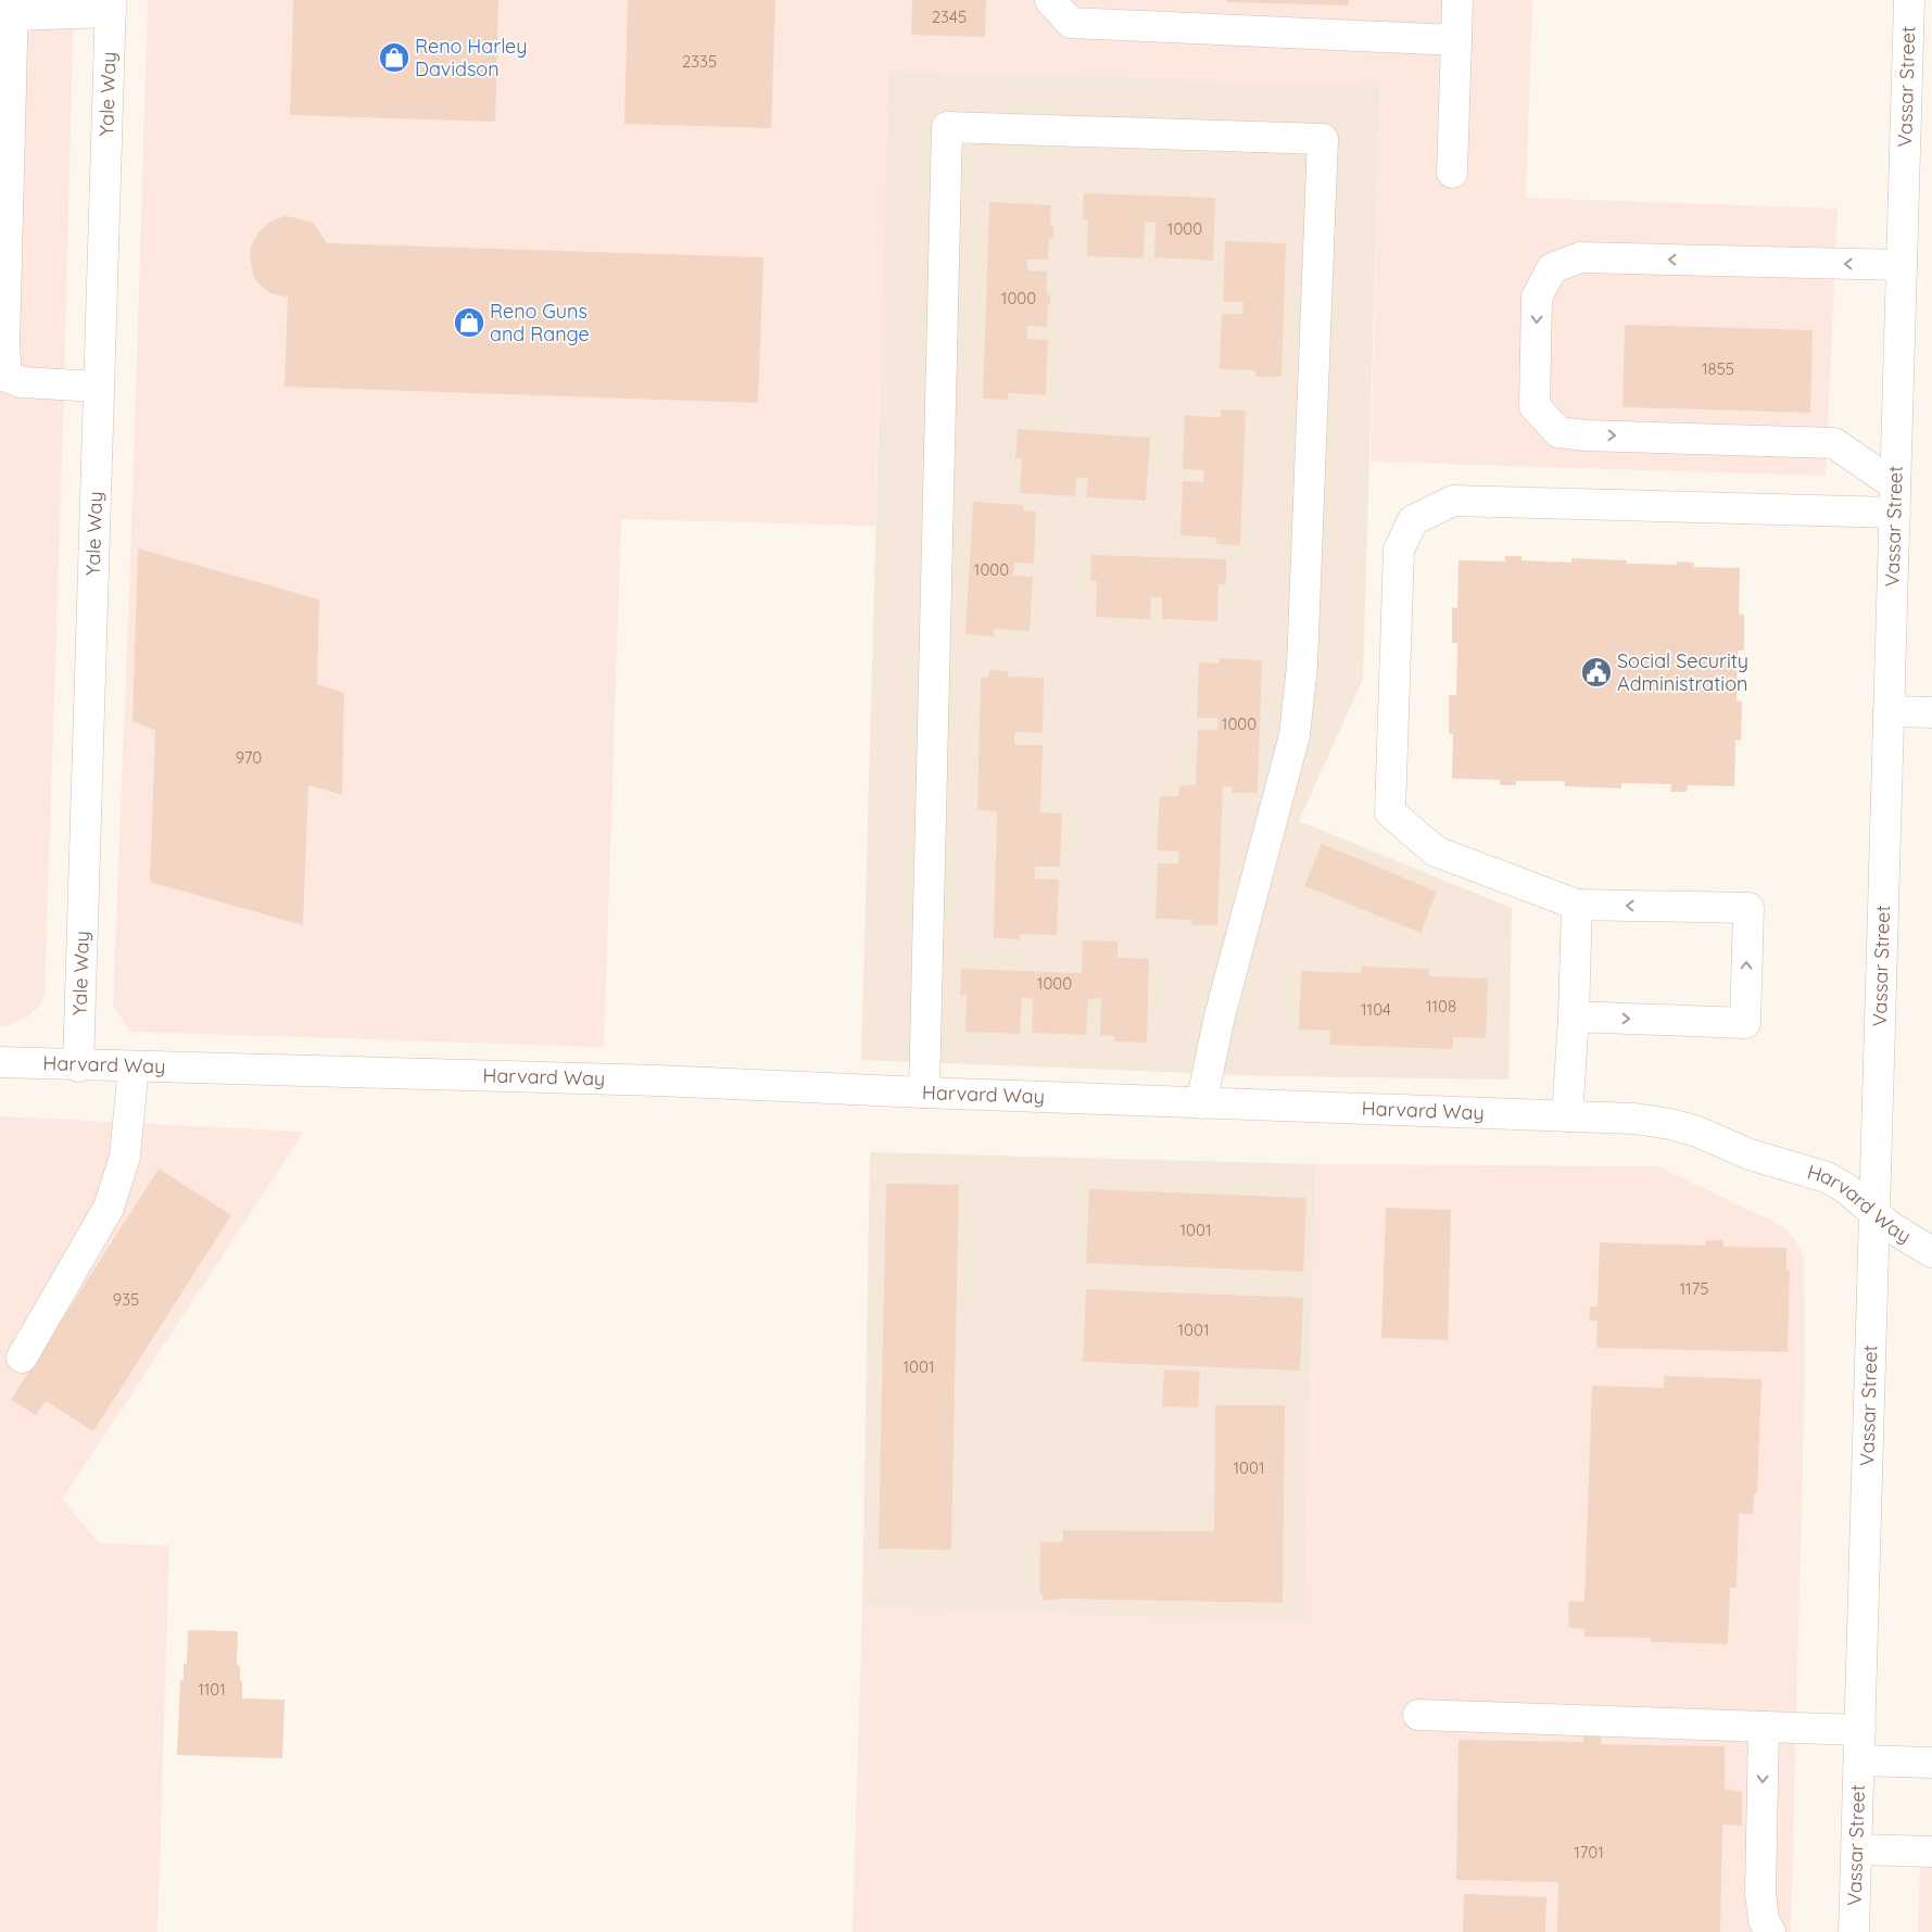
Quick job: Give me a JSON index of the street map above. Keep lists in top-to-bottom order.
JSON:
{
  "streets": {
    "street": ["Vassar Street", "Yale Way", "Harvard Way"]
  },
  "crossings": [
    ["Vassar Street", "Harvard Way"],
    ["Yale Way", "Harvard Way"]
  ],
  "places": {
    "shop": ["Reno Harley Davidson", "Reno Guns and Range"],
    "public building": ["Social Security Administration"]
  },
  "house_numbers": [
    "2345",
    "2335",
    "1000",
    "1000",
    "1855",
    "1000",
    "1000",
    "970",
    "1000",
    "1108",
    "1104",
    "1001",
    "1175",
    "935",
    "1001",
    "1001",
    "1001",
    "1101",
    "1701"
  ]
}
